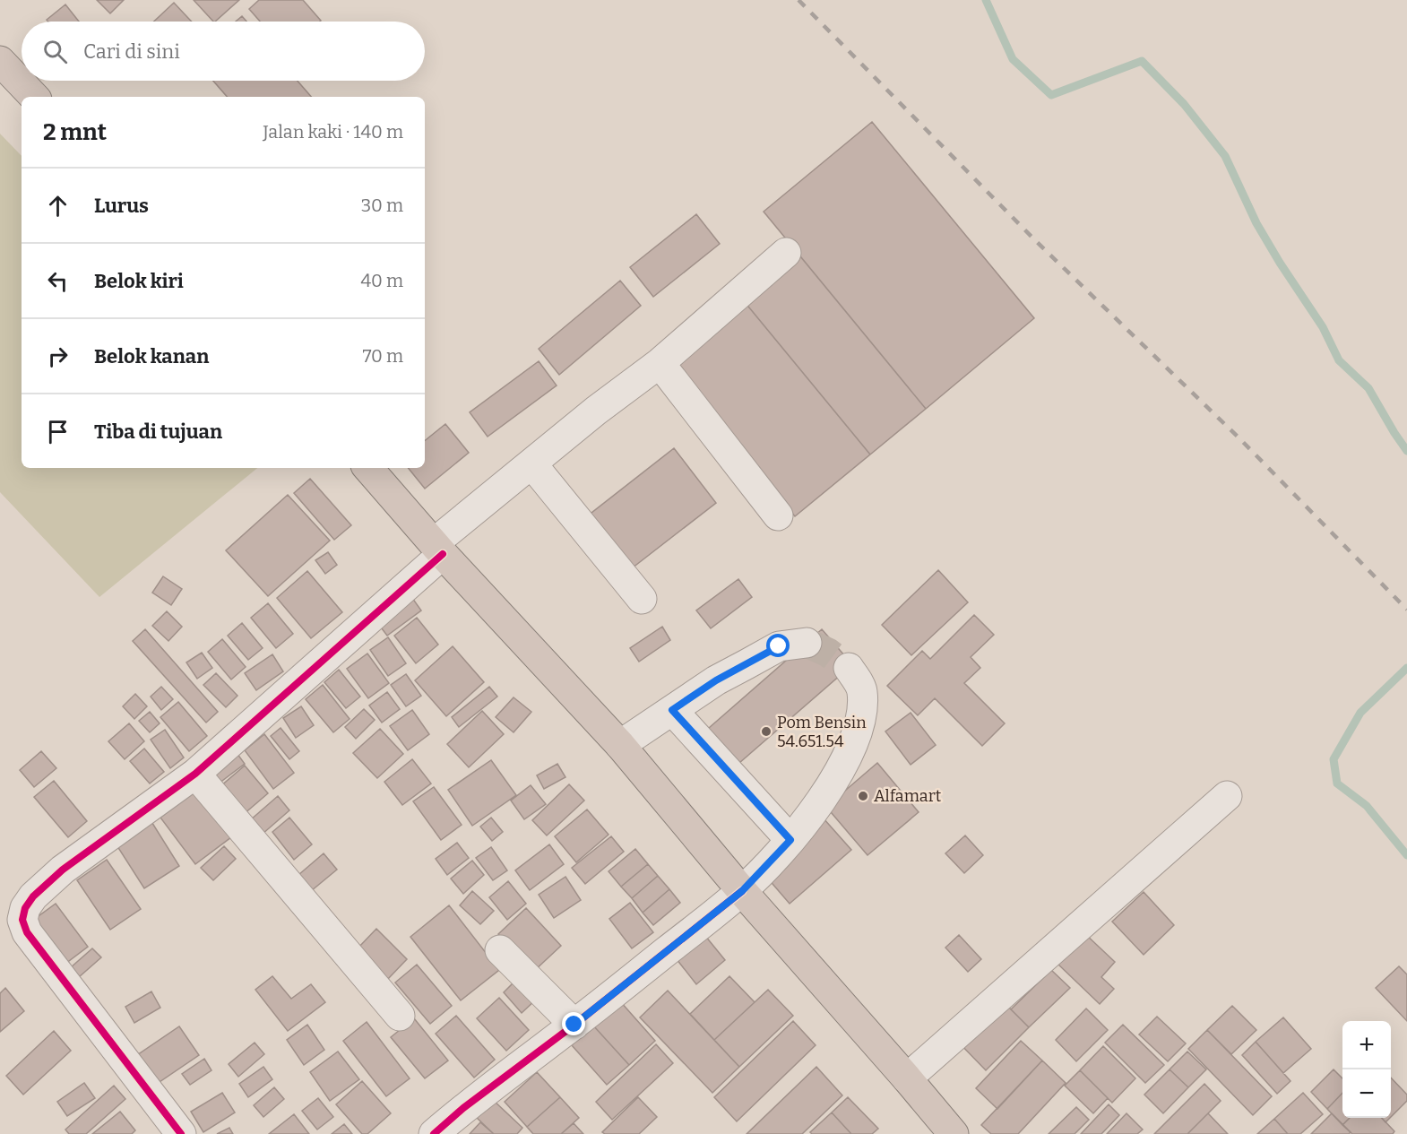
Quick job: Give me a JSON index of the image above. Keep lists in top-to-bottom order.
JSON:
{
  "places": ["Pom Bensin 54.651.54", "Alfamart"],
  "page": {
    "search": "Cari di sini",
    "heading": ["2 mnt", "Jalan kaki · 140 m"],
    "list": [
      ["Lurus", "30 m"],
      ["Belok kiri", "40 m"],
      ["Belok kanan", "70 m"],
      "Tiba di tujuan"
    ],
    "map_buttons": ["+", "−"]
  }
}
